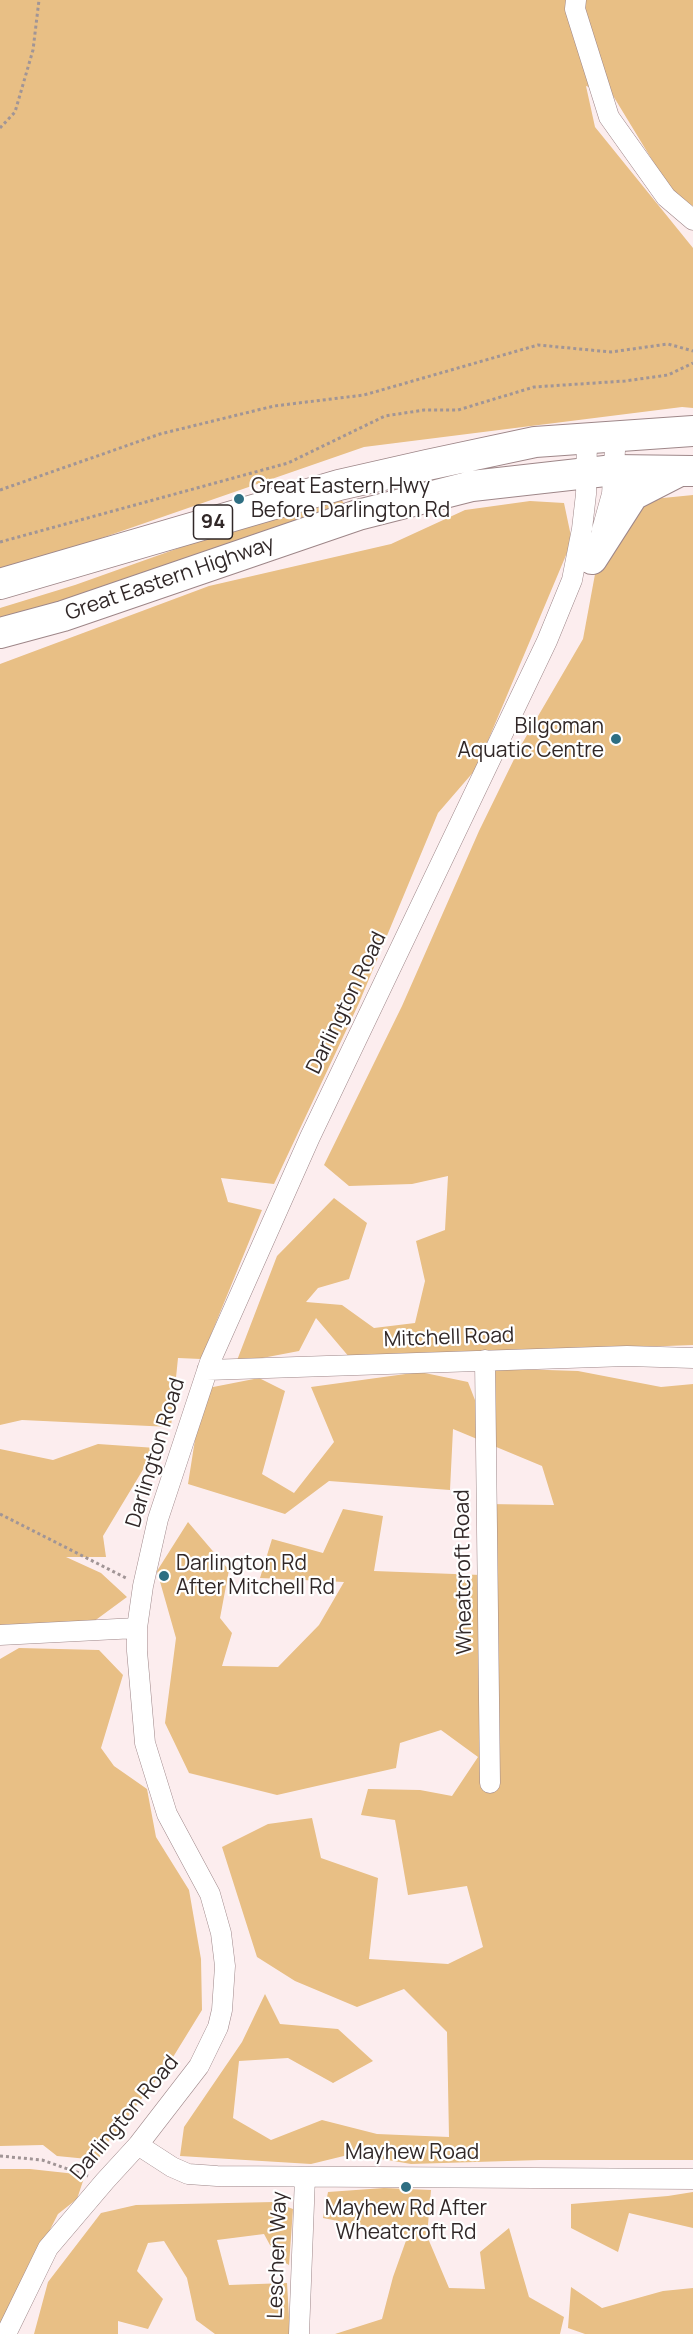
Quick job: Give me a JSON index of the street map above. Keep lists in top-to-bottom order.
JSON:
{
  "streets": {
    "highway": ["94", "Great Eastern Highway"],
    "street": [
      "Darlington Road",
      "Mitchell Road",
      "Wheatcroft Road",
      "Mayhew Road",
      "Leschen Way"
    ]
  },
  "crossings": [
    ["Great Eastern Highway", "Darlington Road"],
    ["Darlington Road", "Mitchell Road"],
    ["Darlington Road", "Mayhew Road"],
    ["Mitchell Road", "Wheatcroft Road"],
    ["Mayhew Road", "Leschen Way"]
  ],
  "places": [
    "Great Eastern Hwy Before Darlington Rd",
    "Bilgoman Aquatic Centre",
    "Darlington Rd After Mitchell Rd",
    "Mayhew Rd After Wheatcroft Rd"
  ]
}
